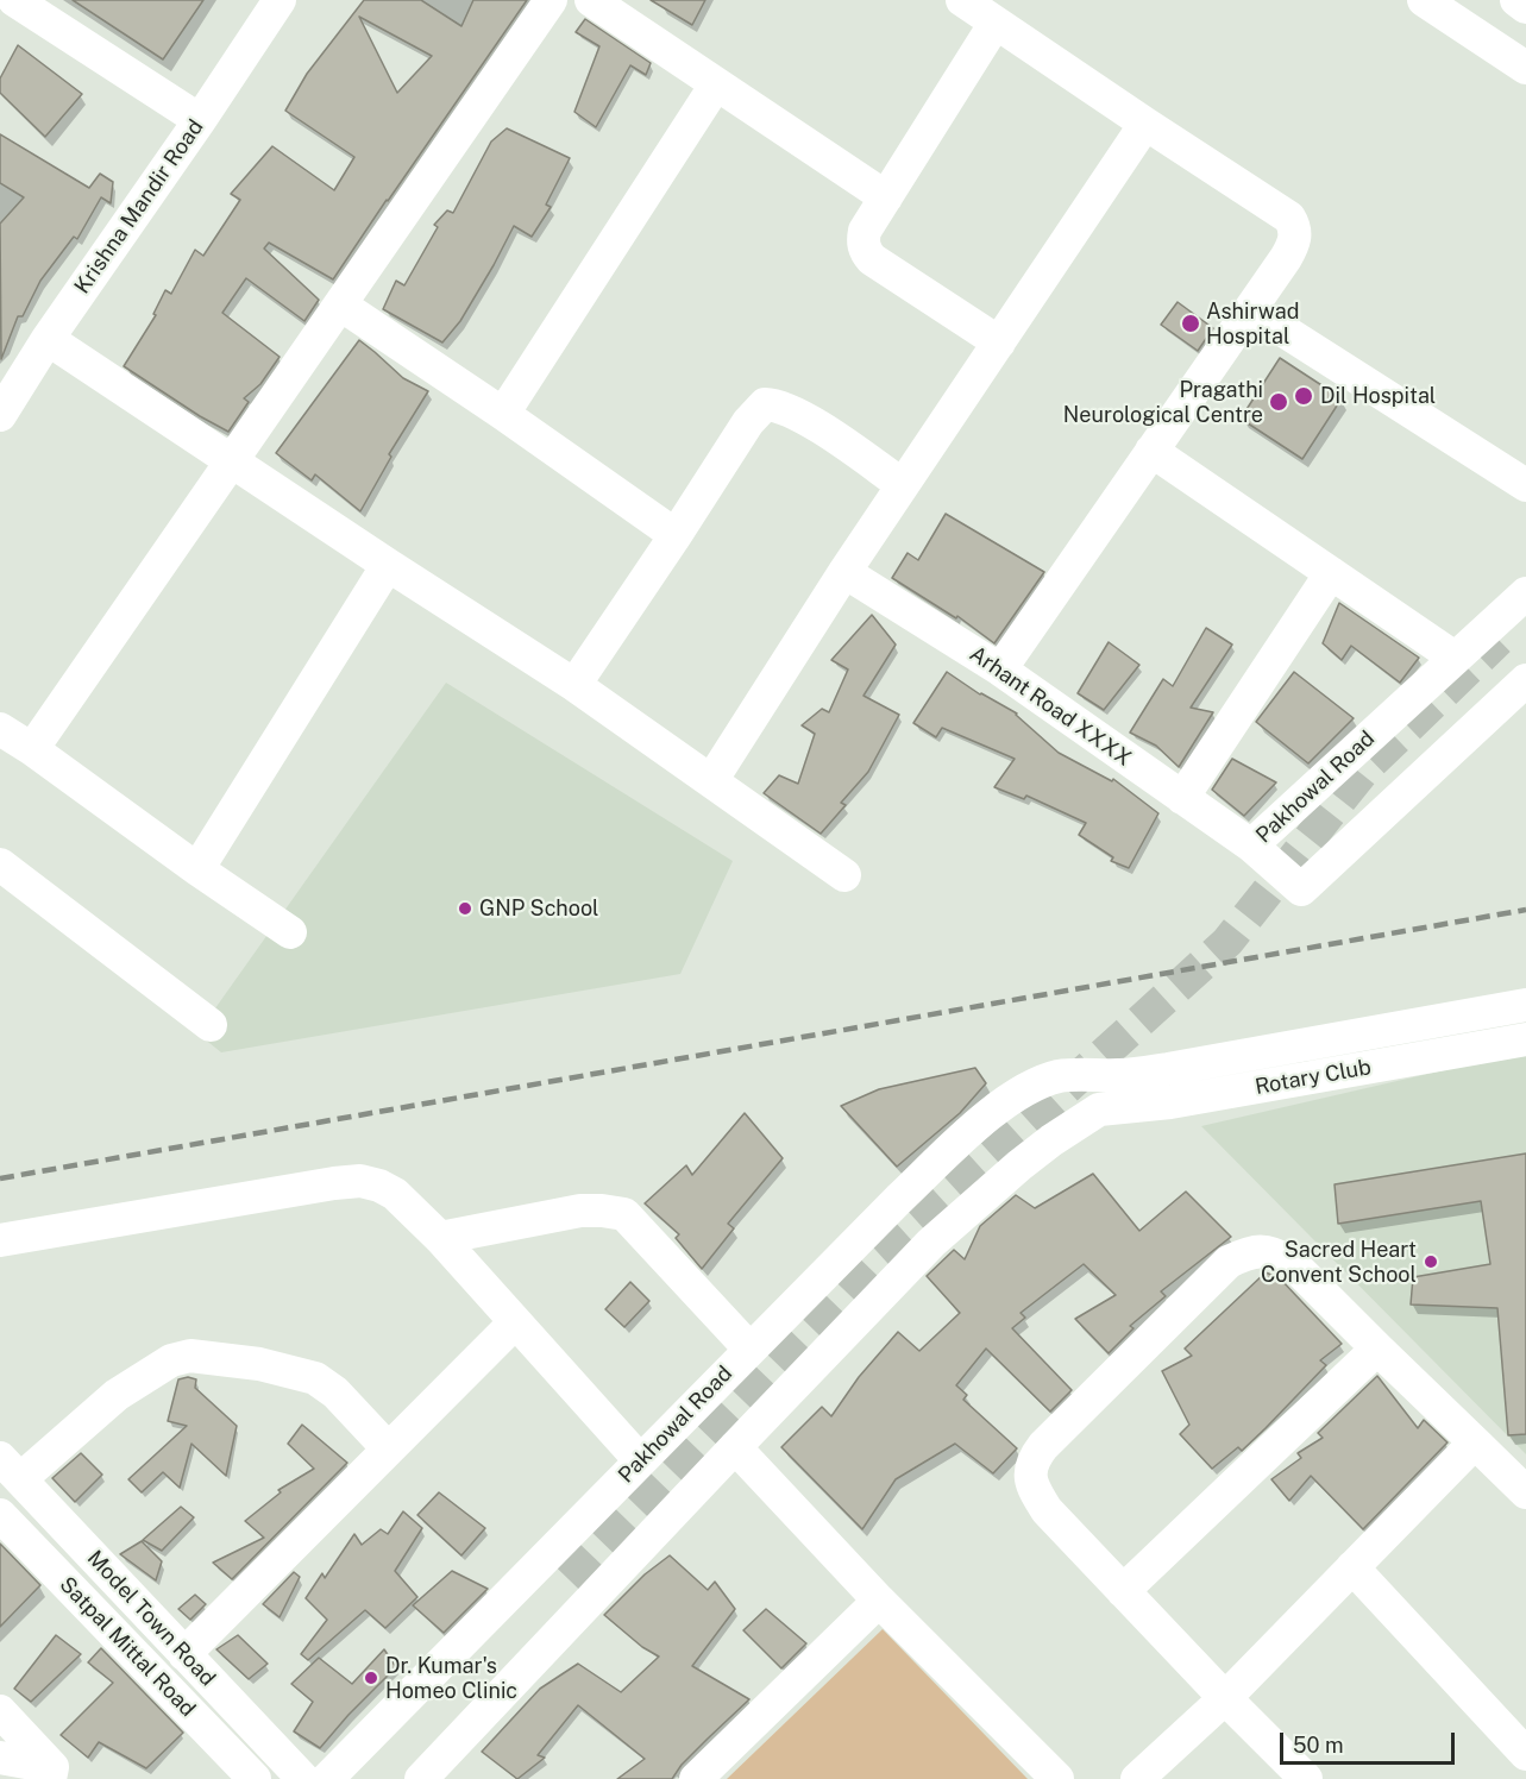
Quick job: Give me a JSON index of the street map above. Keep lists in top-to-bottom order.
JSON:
{
  "streets": {
    "street": [
      "Krishna Mandir Road",
      "Arhant Road XXXX",
      "Pakhowal Road",
      "Rotary Club",
      "Model Town Road",
      "Satpal Mittal Road"
    ]
  },
  "crossings": [
    ["Arhant Road XXXX", "Pakhowal Road"],
    ["Pakhowal Road", "Rotary Club"]
  ],
  "places": [
    "Ashirwad Hospital",
    "Dil Hospital",
    "Pragathi Neurological Centre",
    "GNP School",
    "Sacred Heart Convent School",
    "Dr. Kumar's Homeo Clinic"
  ],
  "scale_bar": "50 m"
}
